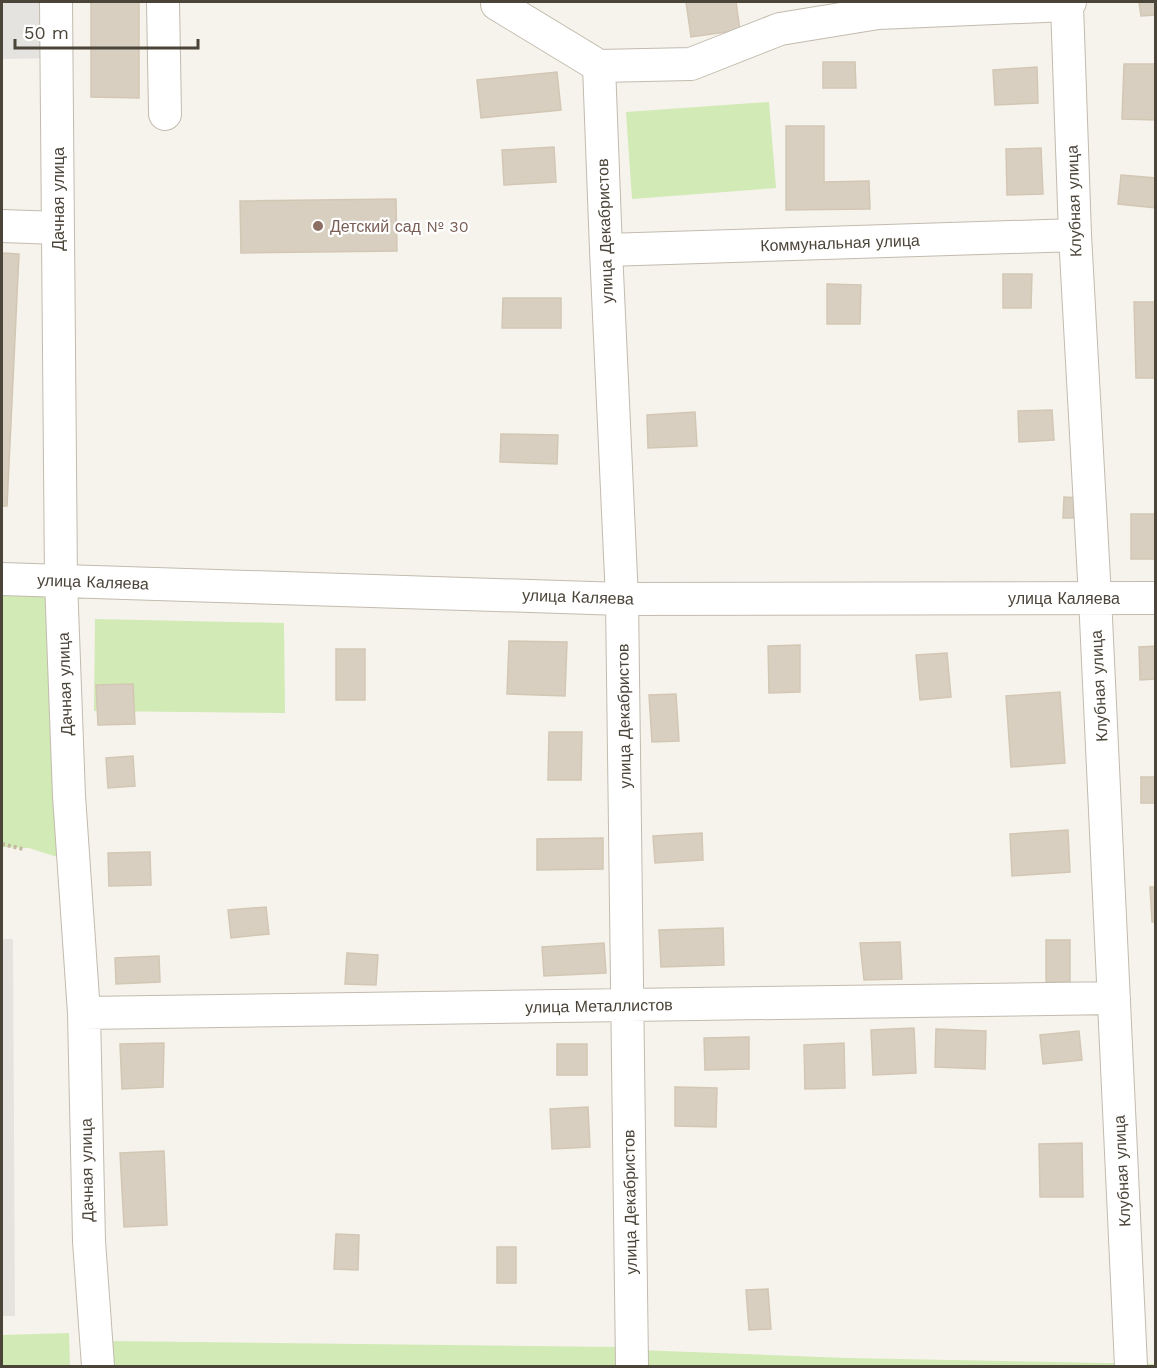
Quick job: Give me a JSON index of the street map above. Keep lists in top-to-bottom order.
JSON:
{
  "streets": {
    "street": [
      "Дачная улица",
      "Клубная улица",
      "улица Декабристов",
      "Коммунальная улица",
      "улица Каляева",
      "улица Металлистов"
    ]
  },
  "crossings": [
    ["Дачная улица", "улица Каляева"],
    ["Дачная улица", "улица Металлистов"],
    ["Клубная улица", "Коммунальная улица"],
    ["Клубная улица", "улица Каляева"],
    ["Клубная улица", "улица Металлистов"],
    ["улица Декабристов", "Коммунальная улица"],
    ["улица Декабристов", "улица Каляева"],
    ["улица Декабристов", "улица Металлистов"]
  ],
  "places": ["Детский сад № 30"],
  "scale_bar": "50 m"
}
